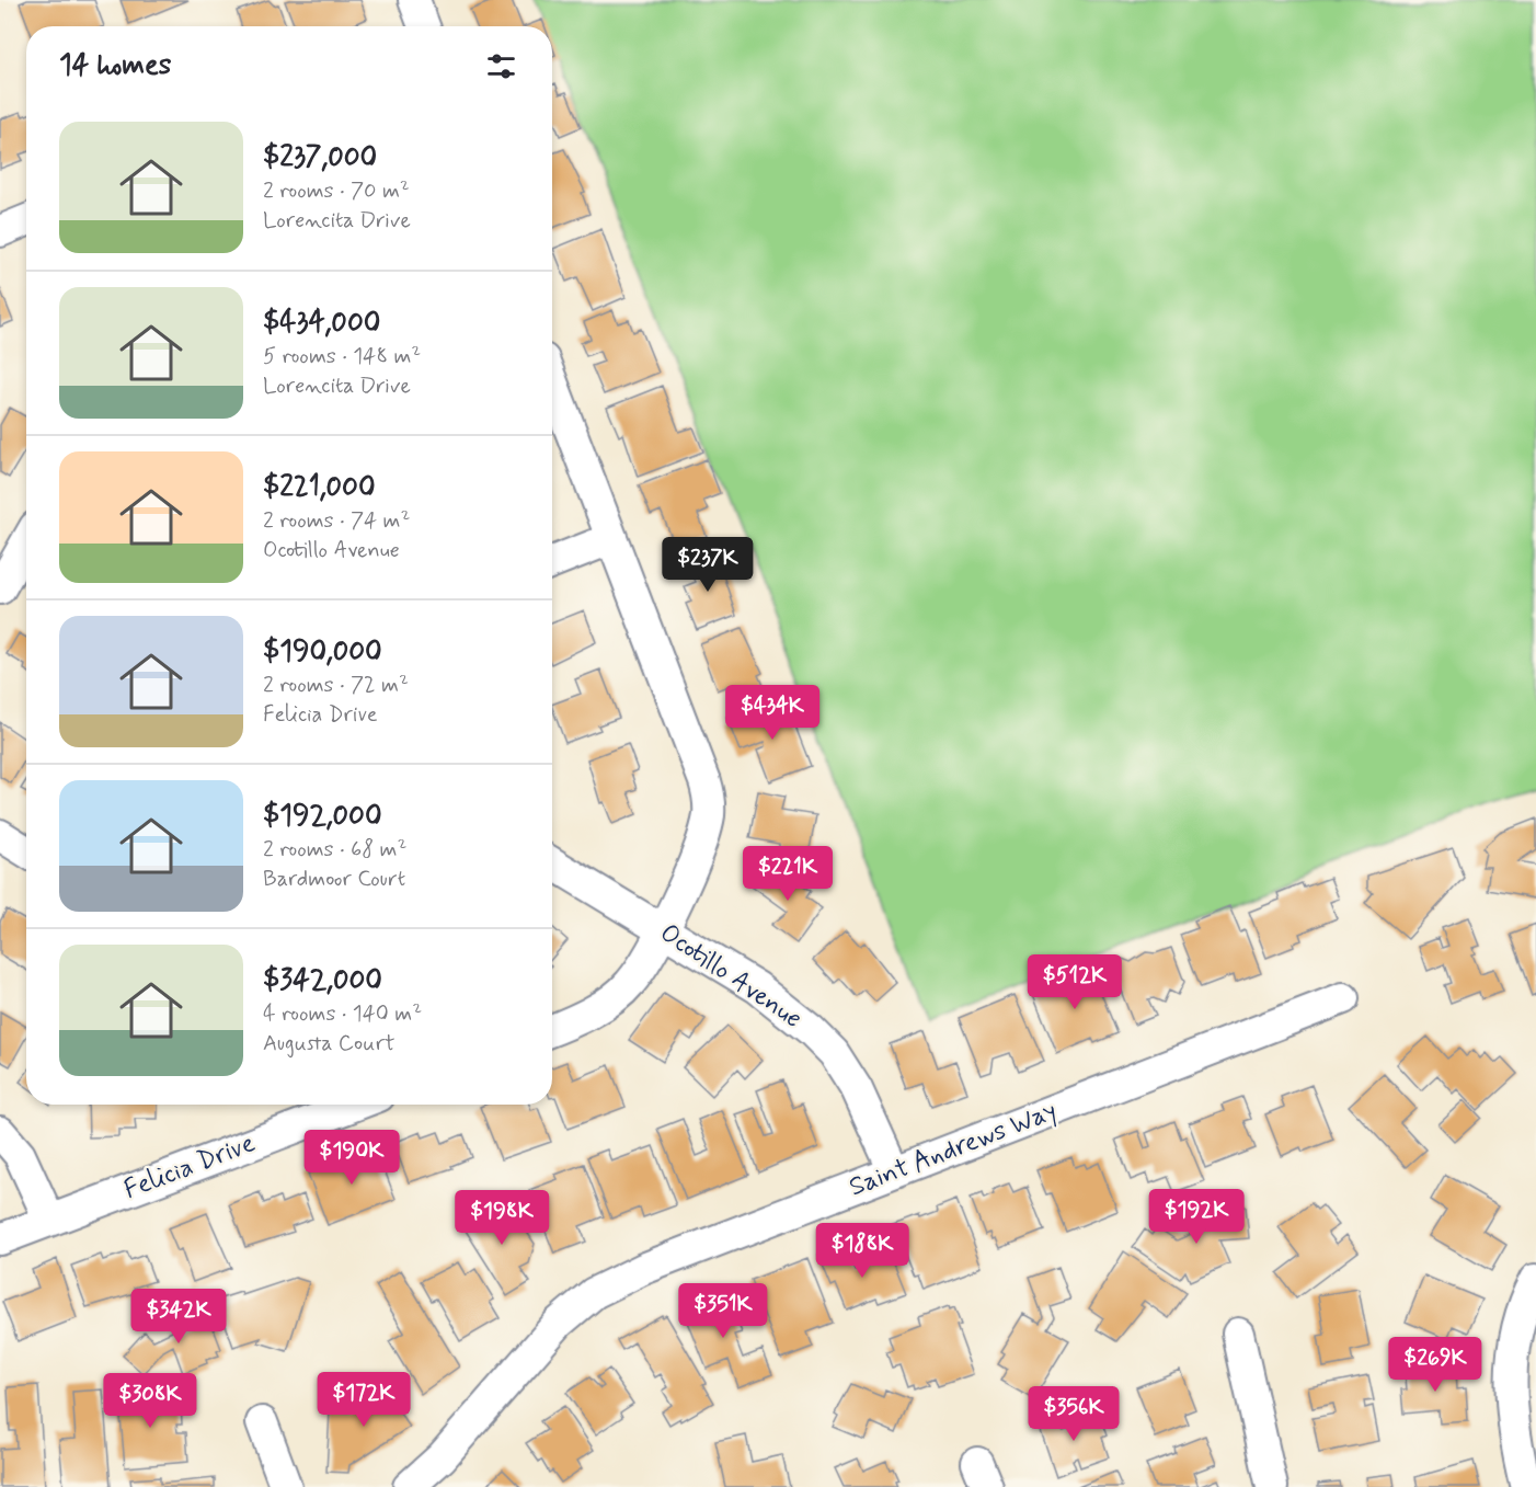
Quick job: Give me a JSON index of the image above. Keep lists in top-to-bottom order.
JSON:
{
  "streets": {
    "street": ["Ocotillo Avenue", "Saint Andrews Way", "Felicia Drive"]
  },
  "crossings": [
    ["Ocotillo Avenue", "Saint Andrews Way"]
  ],
  "page": {
    "heading": "14 homes",
    "list": [
      {
        "name": "$237,000",
        "note": "2 rooms · 70 m² · Lorencita Drive"
      },
      {
        "name": "$434,000",
        "note": "5 rooms · 148 m² · Lorencita Drive"
      },
      {
        "name": "$221,000",
        "note": "2 rooms · 74 m² · Ocotillo Avenue"
      },
      {
        "name": "$190,000",
        "note": "2 rooms · 72 m² · Felicia Drive"
      },
      {
        "name": "$192,000",
        "note": "2 rooms · 68 m² · Bardmoor Court"
      },
      {
        "name": "$342,000",
        "note": "4 rooms · 140 m² · Augusta Court"
      }
    ],
    "price": [
      "$237K",
      "$434K",
      "$221K",
      "$512K",
      "$190K",
      "$192K",
      "$198K",
      "$188K",
      "$351K",
      "$342K",
      "$269K",
      "$172K",
      "$308K",
      "$356K"
    ]
  }
}
